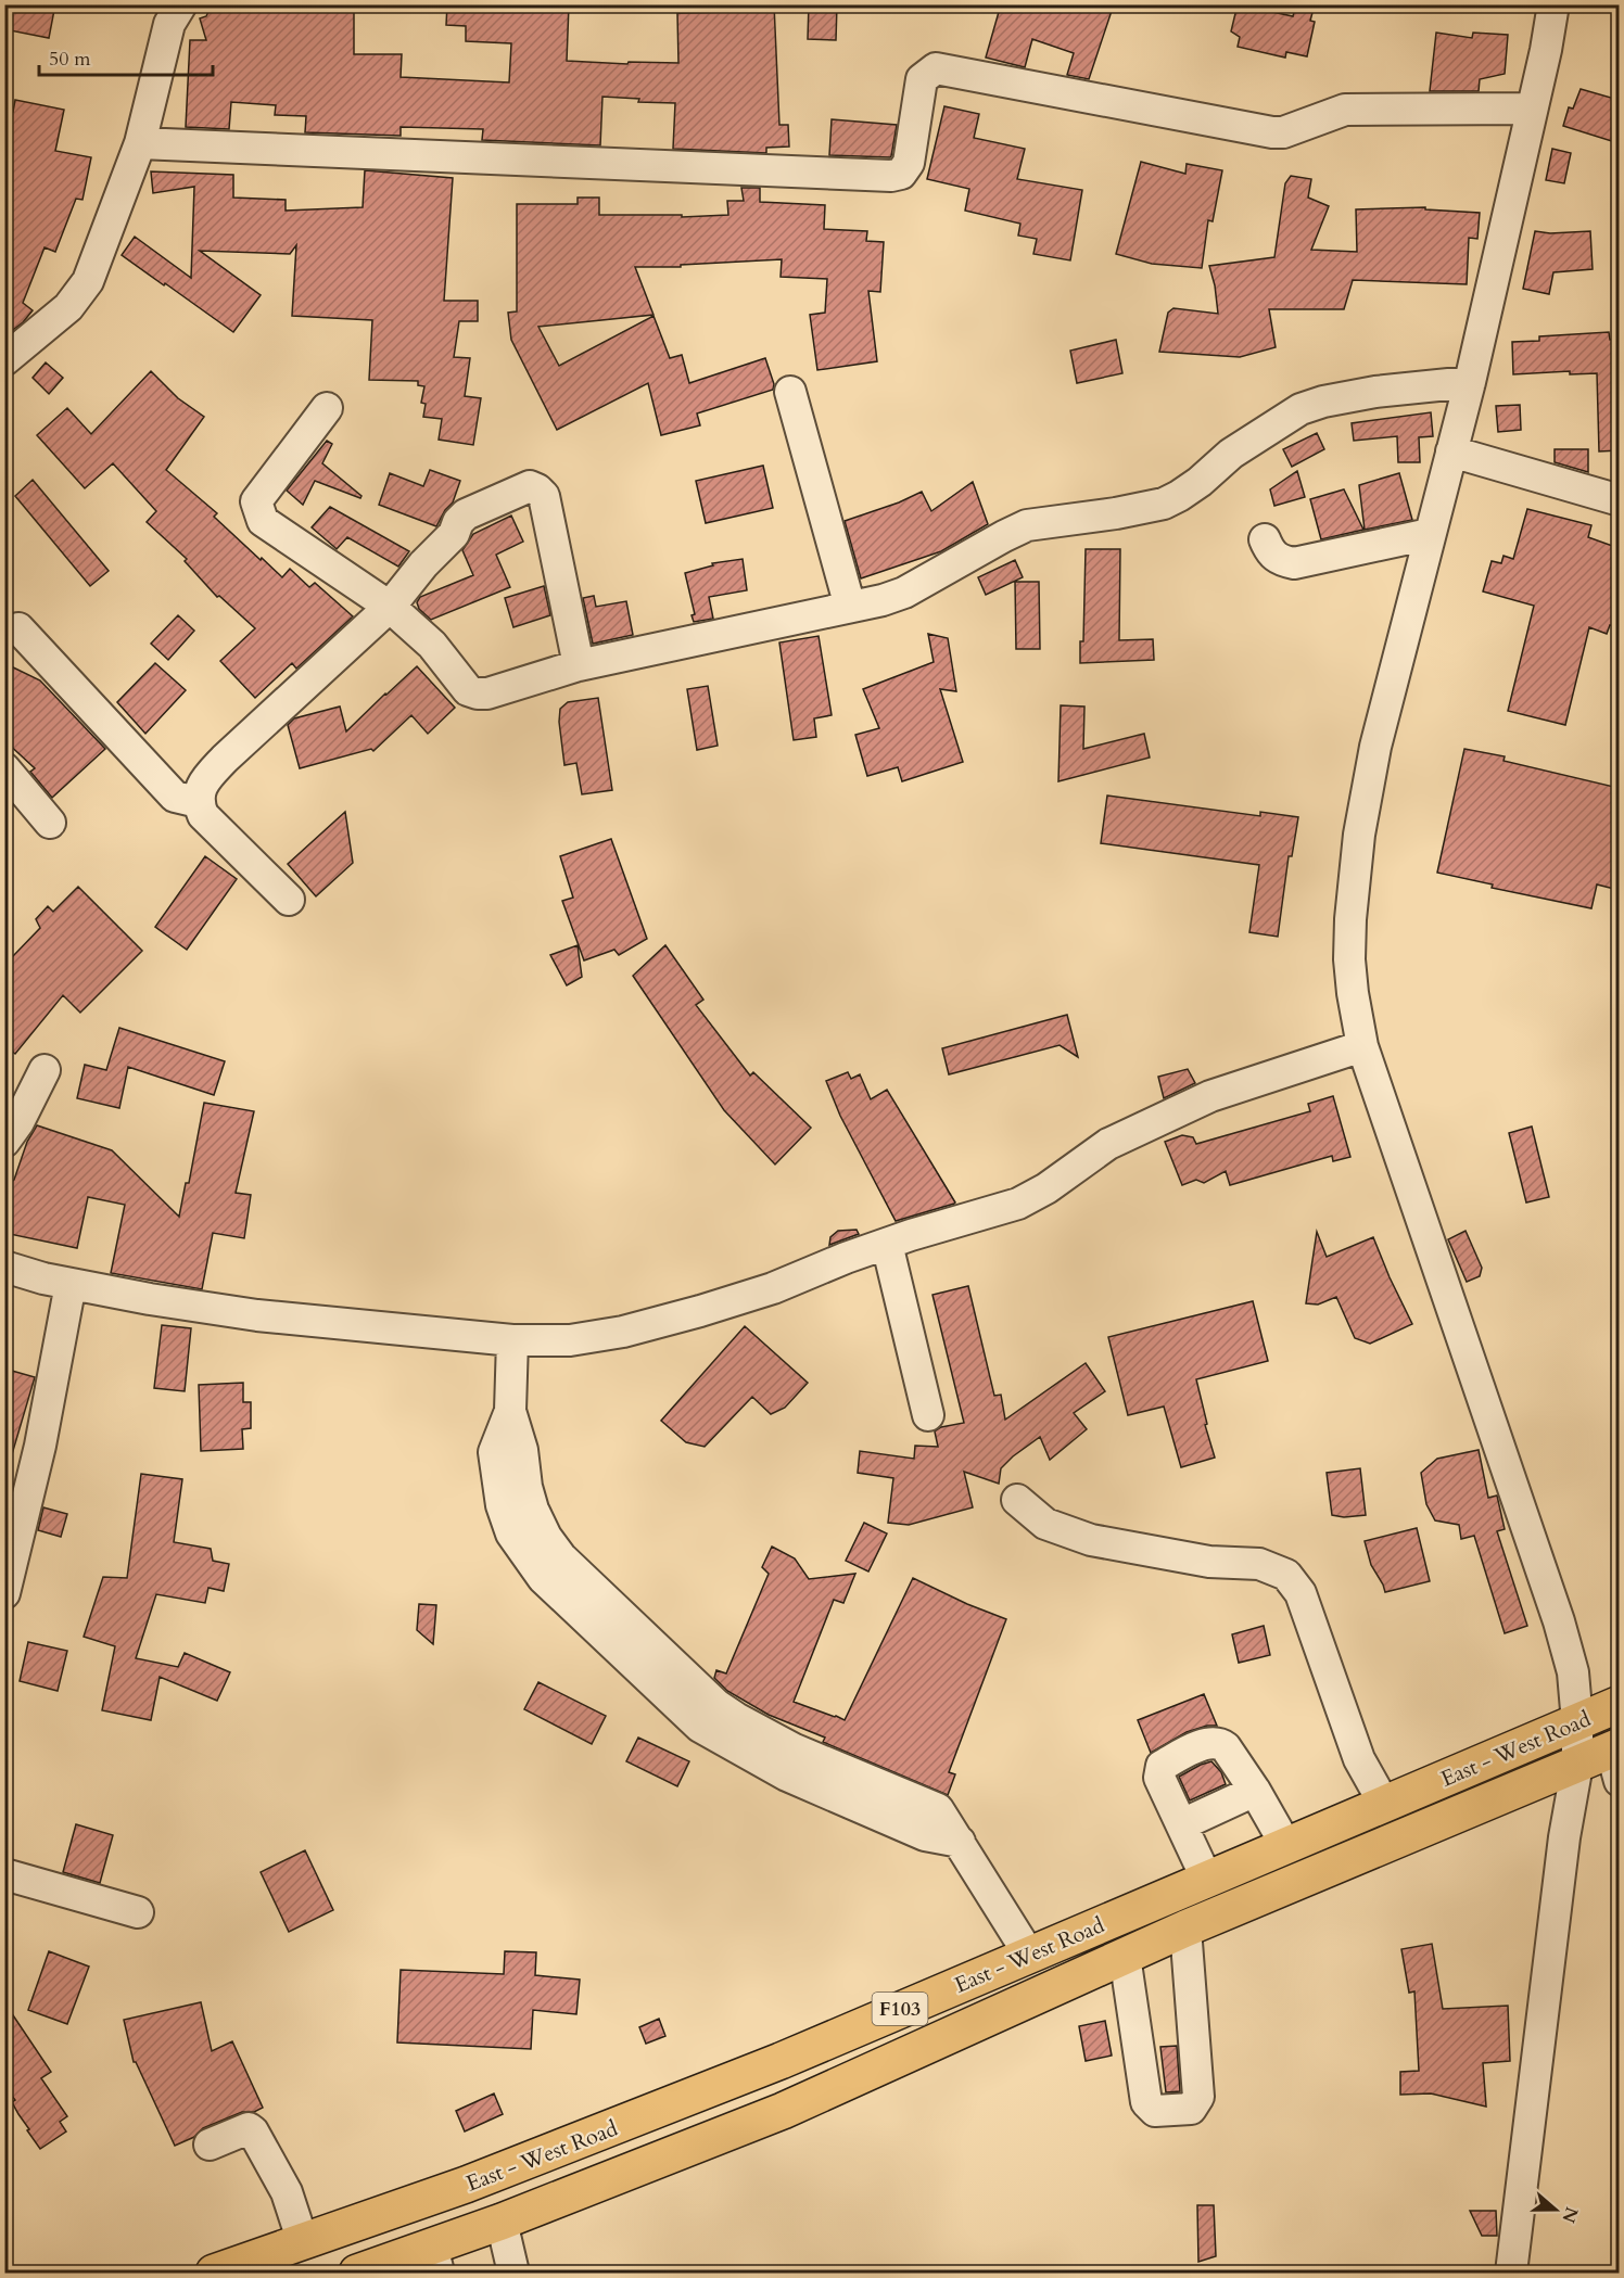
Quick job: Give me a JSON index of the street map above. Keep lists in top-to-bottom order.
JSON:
{
  "streets": {
    "main road": ["East - West Road", "F103"]
  },
  "scale_bar": "50 m",
  "north": "right"
}
